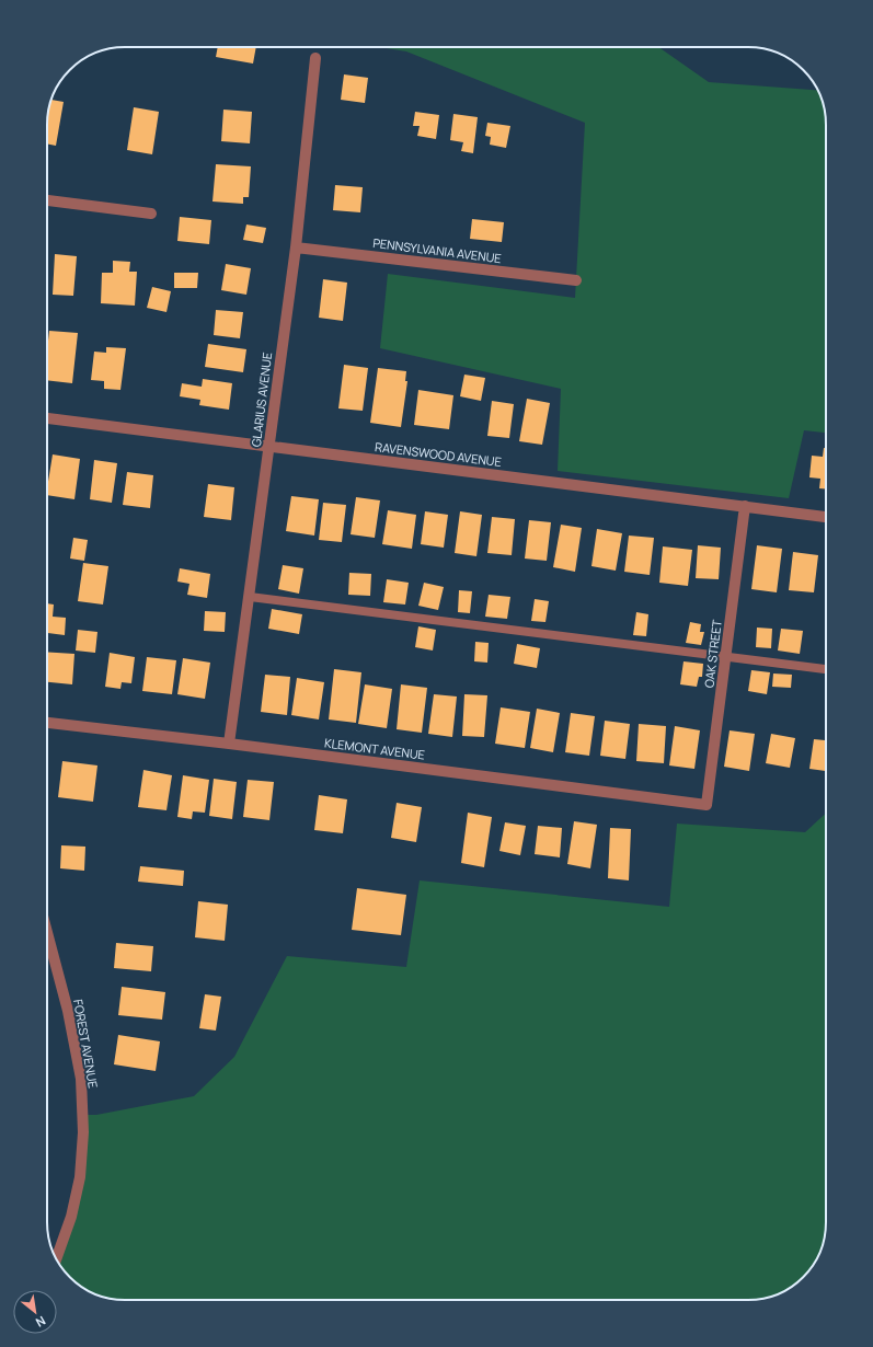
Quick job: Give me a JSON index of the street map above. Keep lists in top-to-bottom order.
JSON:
{
  "streets": {
    "street": [
      "PENNSYLVANIA AVENUE",
      "GLARIUS AVENUE",
      "RAVENSWOOD AVENUE",
      "OAK STREET",
      "KLEMONT AVENUE",
      "FOREST AVENUE"
    ]
  },
  "crossings": [
    ["PENNSYLVANIA AVENUE", "GLARIUS AVENUE"],
    ["GLARIUS AVENUE", "RAVENSWOOD AVENUE"],
    ["GLARIUS AVENUE", "KLEMONT AVENUE"],
    ["RAVENSWOOD AVENUE", "OAK STREET"],
    ["OAK STREET", "KLEMONT AVENUE"]
  ],
  "north": "bottom right"
}
